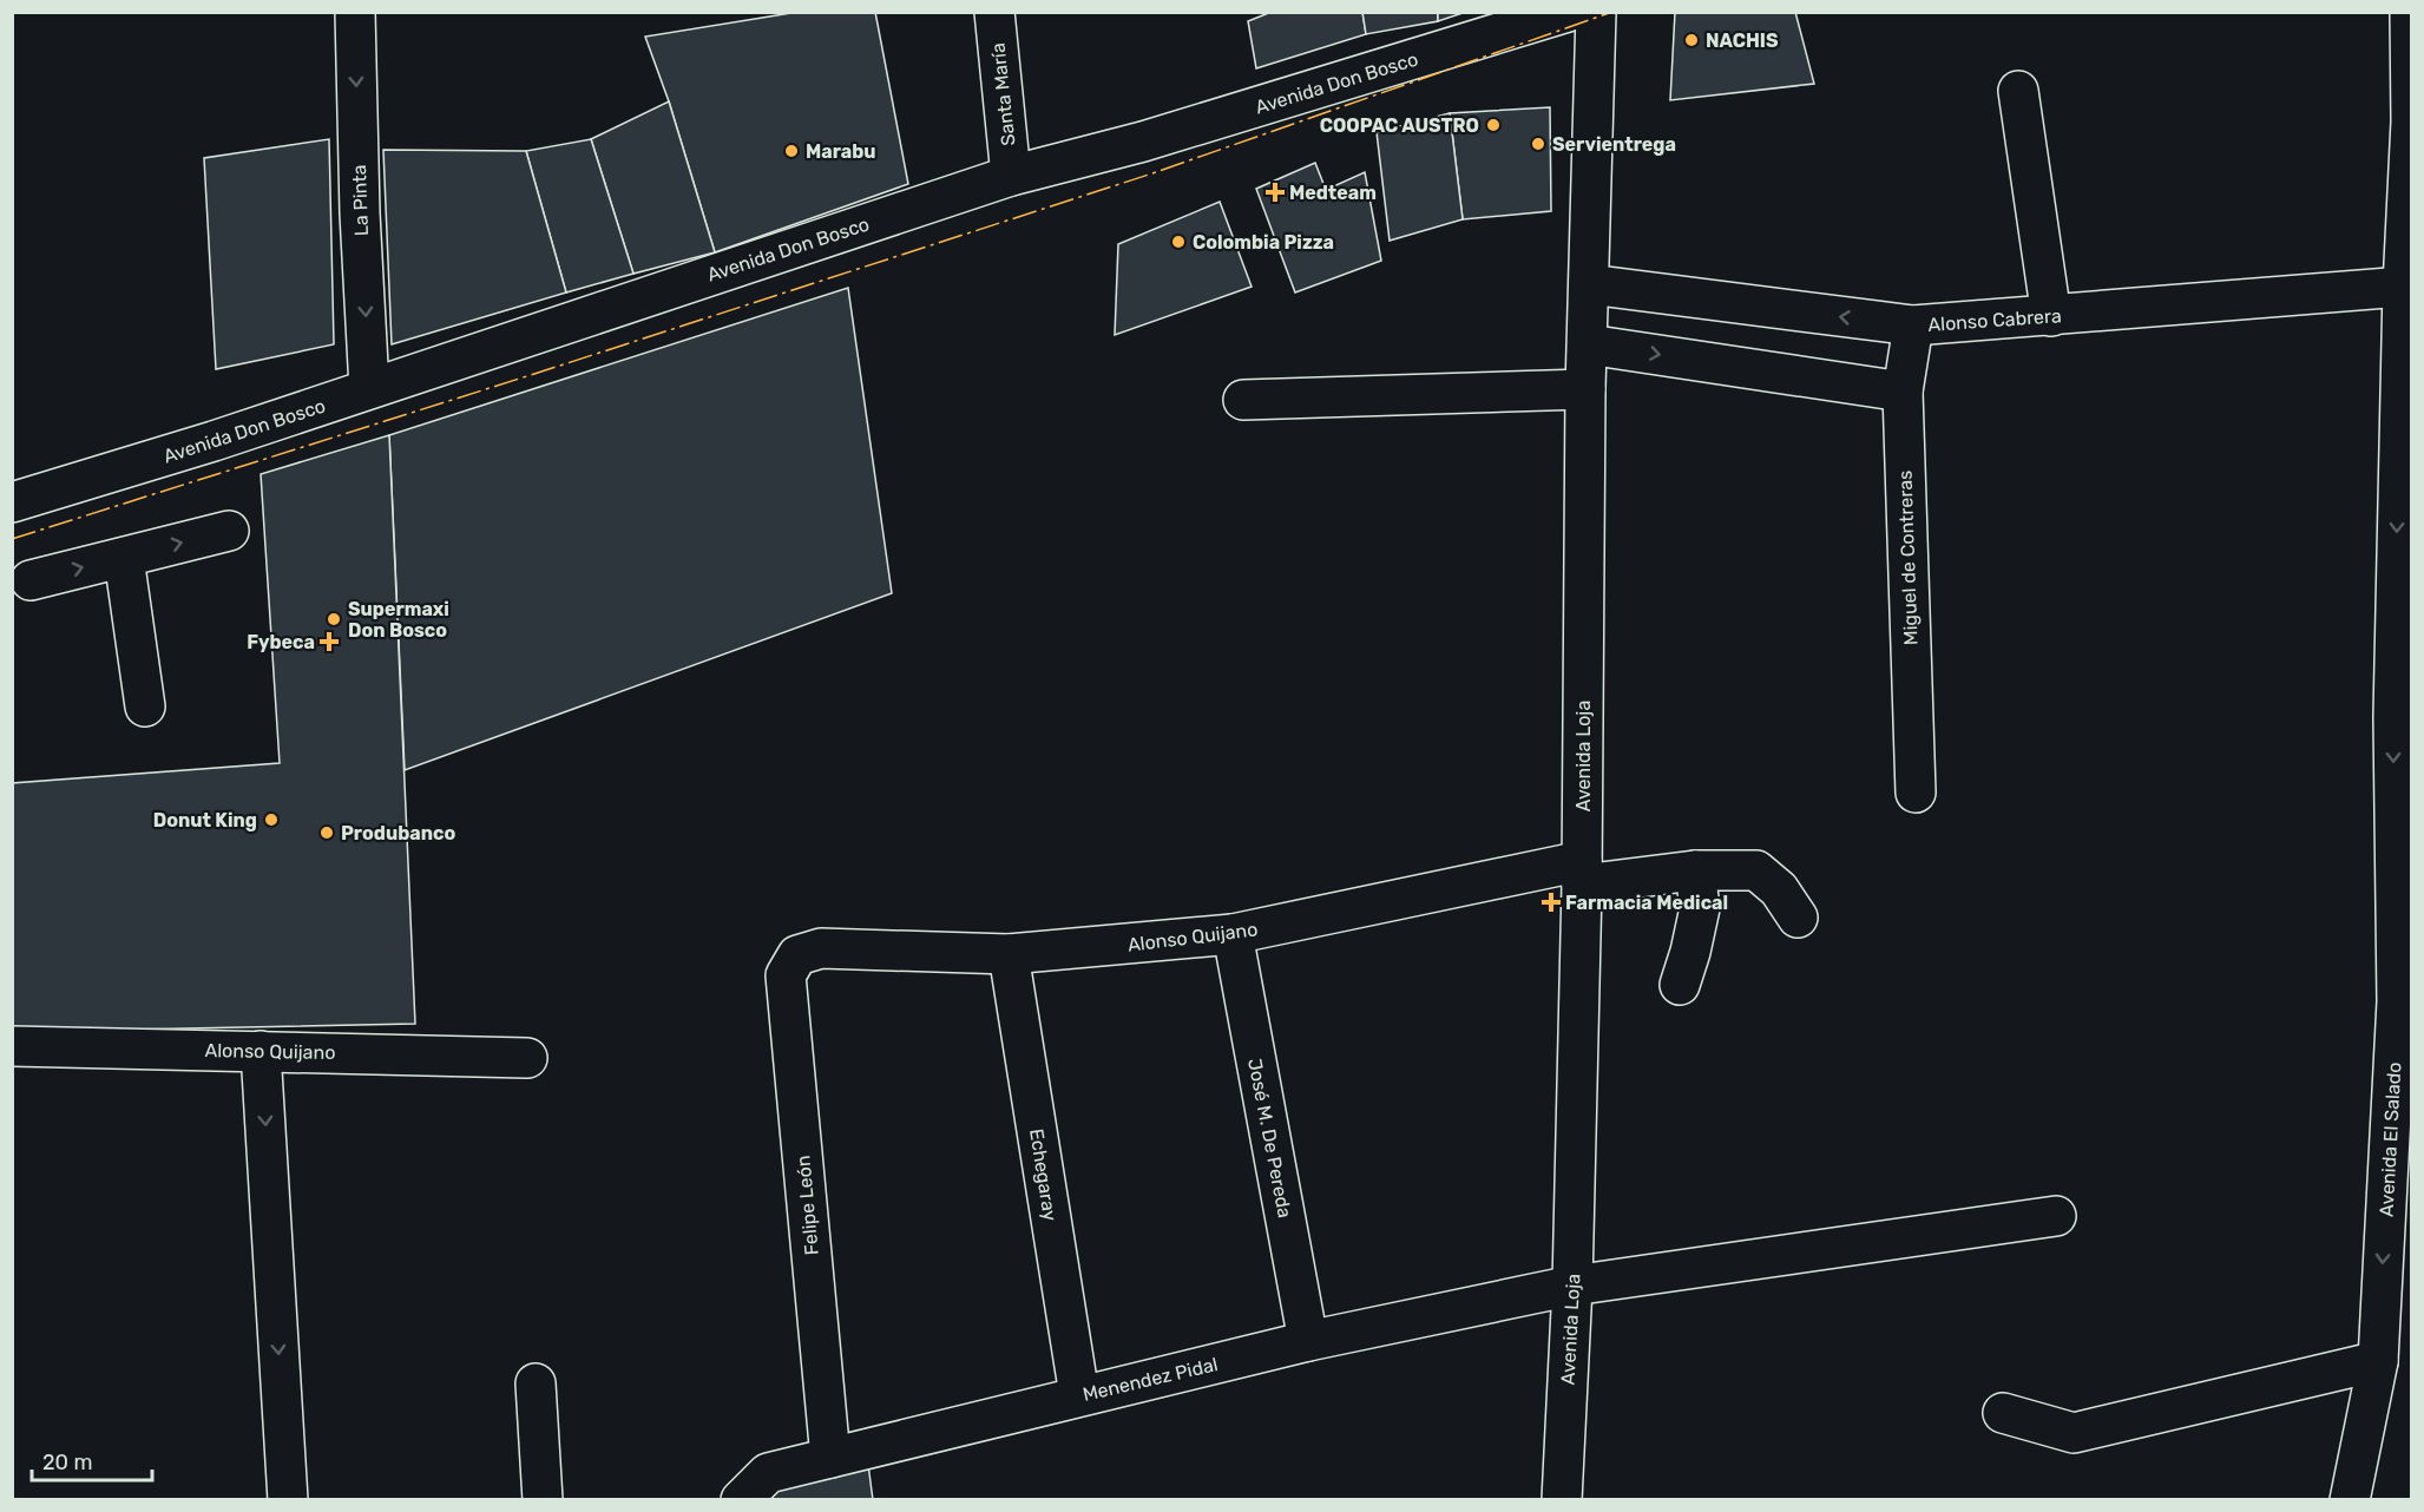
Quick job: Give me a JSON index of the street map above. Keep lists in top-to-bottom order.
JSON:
{
  "streets": {
    "street": [
      "Avenida Don Bosco",
      "Santa María",
      "La Pinta",
      "Alonso Cabrera",
      "Miguel de Contreras",
      "Avenida Loja",
      "Alonso Quijano",
      "José M. De Pereda",
      "Avenida El Salado",
      "Echegaray",
      "Felipe León",
      "Menendez Pidal"
    ]
  },
  "crossings": [
    ["Avenida Don Bosco", "Santa María"],
    ["Avenida Don Bosco", "La Pinta"],
    ["Alonso Cabrera", "Miguel de Contreras"],
    ["Alonso Cabrera", "Avenida Loja"],
    ["Alonso Cabrera", "Avenida El Salado"],
    ["Avenida Loja", "Alonso Quijano"],
    ["Avenida Loja", "Menendez Pidal"],
    ["Alonso Quijano", "José M. De Pereda"],
    ["Alonso Quijano", "Echegaray"],
    ["Alonso Quijano", "Felipe León"],
    ["José M. De Pereda", "Menendez Pidal"],
    ["Echegaray", "Menendez Pidal"],
    ["Felipe León", "Menendez Pidal"]
  ],
  "one_way": ["La Pinta", "Avenida El Salado"],
  "places": {
    "other": [
      "NACHIS",
      "COOPAC AUSTRO",
      "Servientrega",
      "Marabu",
      "Colombia Pizza",
      "Supermaxi Don Bosco",
      "Donut King",
      "Produbanco"
    ],
    "health": ["Medteam", "Fybeca", "Farmacia Medical"]
  },
  "scale_bar": "20 m"
}
